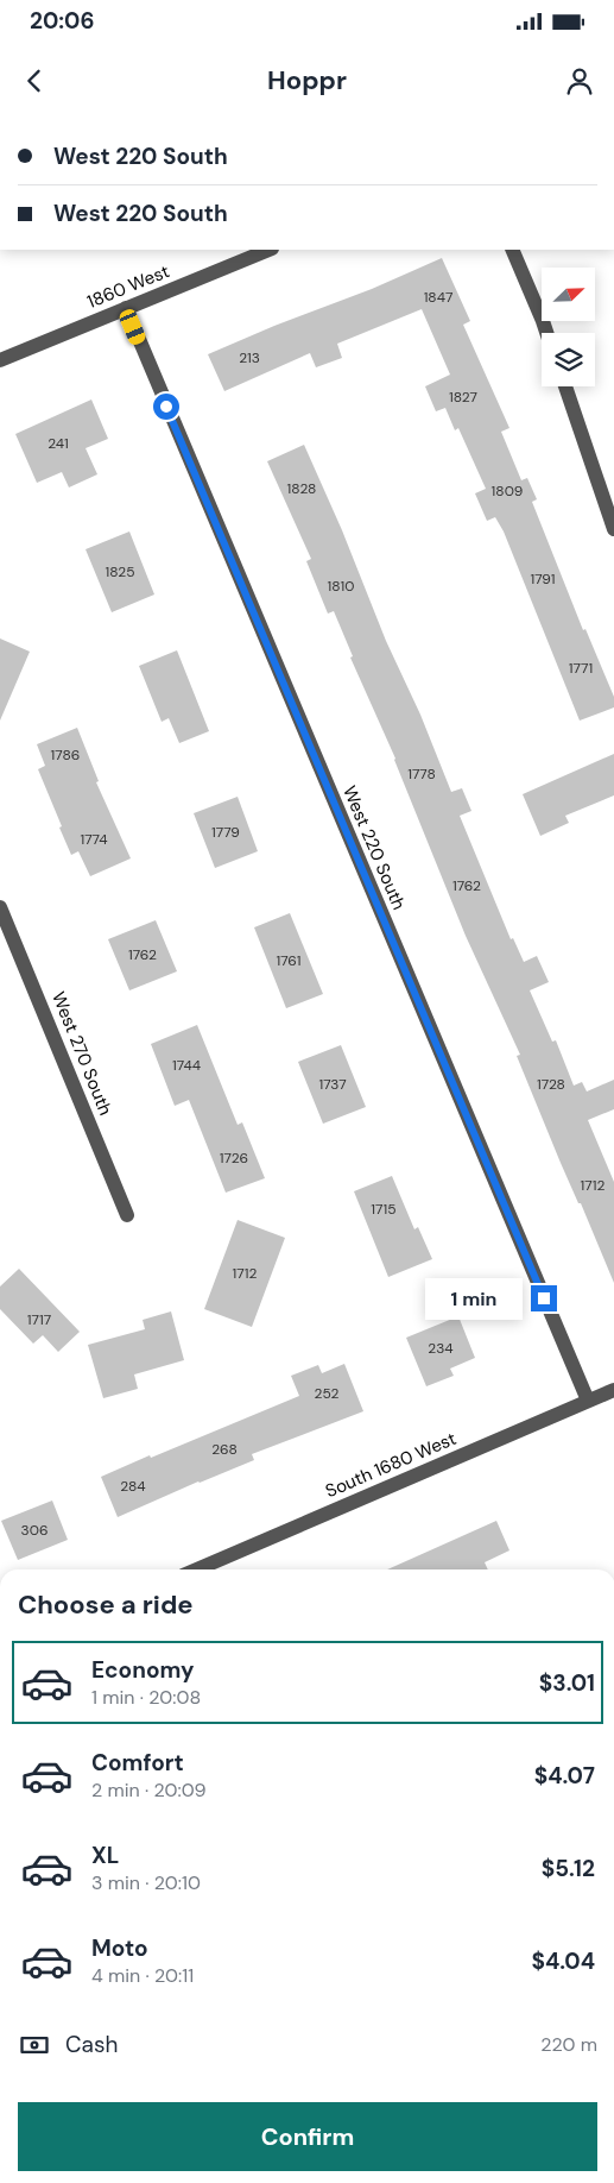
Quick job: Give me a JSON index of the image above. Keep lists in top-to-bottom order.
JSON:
{
  "streets": {
    "street": [
      "1860 West",
      "West 220 South",
      "West 270 South",
      "South 1680 West"
    ]
  },
  "crossings": [
    ["1860 West", "West 220 South"],
    ["West 220 South", "South 1680 West"]
  ],
  "house_numbers": [
    "1847",
    "213",
    "1827",
    "241",
    "1828",
    "1809",
    "1825",
    "1791",
    "1810",
    "1771",
    "1786",
    "1778",
    "1779",
    "1774",
    "1762",
    "1762",
    "1761",
    "1744",
    "1737",
    "1728",
    "1726",
    "1712",
    "1715",
    "1712",
    "1717",
    "234",
    "252",
    "268",
    "284",
    "306"
  ],
  "north": "top right",
  "page": {
    "status": "20:06",
    "header": "Hoppr",
    "banner": ["West 220 South", "West 220 South"],
    "bubble": "1 min",
    "heading": "Choose a ride",
    "list": [
      {
        "name": "Economy",
        "note": "1 min · 20:08",
        "value": "$3.01"
      },
      {
        "name": "Comfort",
        "note": "2 min · 20:09",
        "value": "$4.07"
      },
      {
        "name": "XL",
        "note": "3 min · 20:10",
        "value": "$5.12"
      },
      {
        "name": "Moto",
        "note": "4 min · 20:11",
        "value": "$4.04"
      }
    ],
    "pay": ["Cash", "220 m"],
    "buttons": "Confirm"
  }
}
